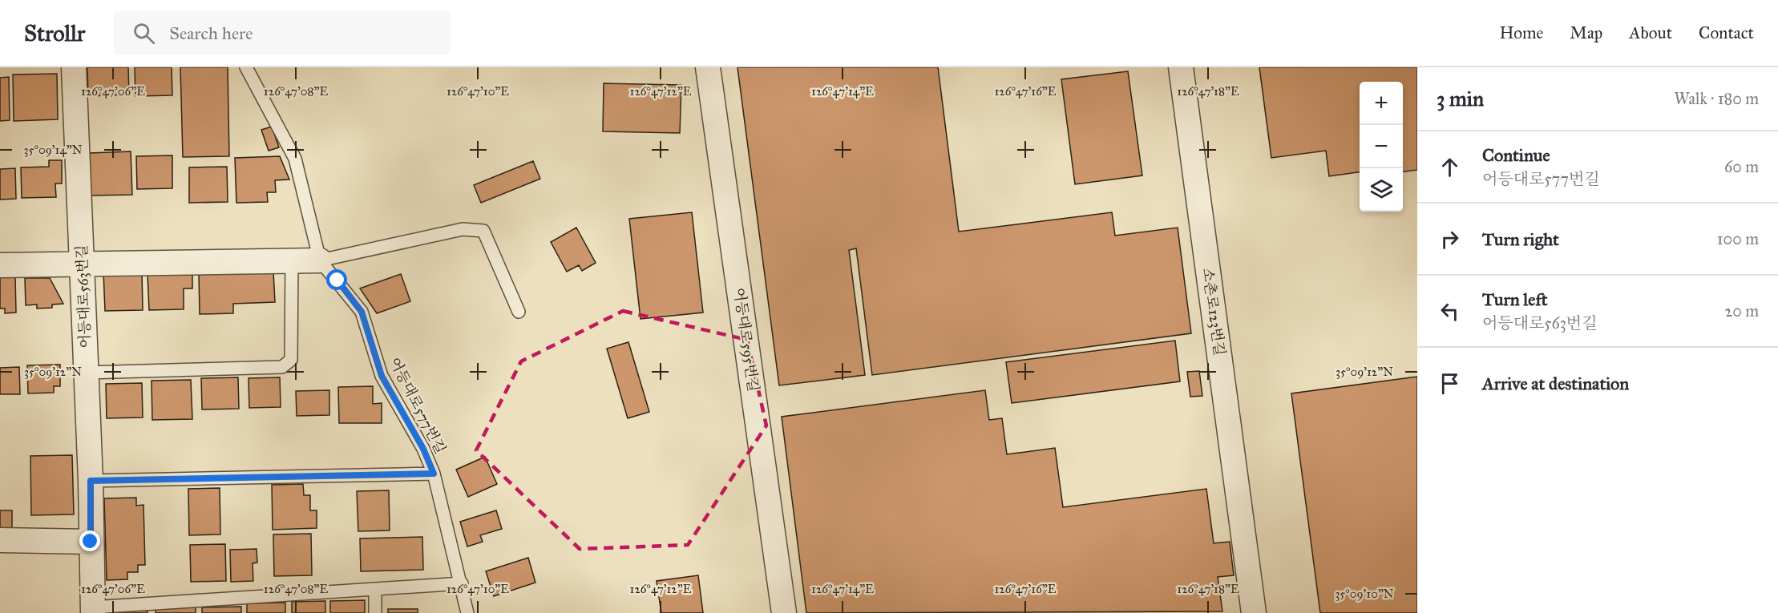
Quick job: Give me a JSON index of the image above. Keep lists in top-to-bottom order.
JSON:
{
  "streets": {
    "street": ["어등대로563번길", "소촌로123번길", "어등대로595번길"],
    "lane": ["어등대로577번길"]
  },
  "page": {
    "header": "Strollr",
    "search": "Search here",
    "nav": [
      "Home",
      "Map",
      "About",
      "Contact"
    ],
    "heading": ["3 min", "Walk · 180 m"],
    "map_buttons": ["+", "−"],
    "list": [
      ["Continue", "어등대로577번길", "60 m"],
      ["Turn right", "100 m"],
      ["Turn left", "어등대로563번길", "20 m"],
      "Arrive at destination"
    ]
  },
  "coordinates": [
    "126°47'06\"E",
    "126°47'08\"E",
    "126°47'10\"E",
    "126°47'12\"E",
    "126°47'14\"E",
    "126°47'16\"E",
    "126°47'18\"E",
    "35°09'14\"N",
    "35°09'12\"N",
    "35°09'10\"N"
  ]
}
